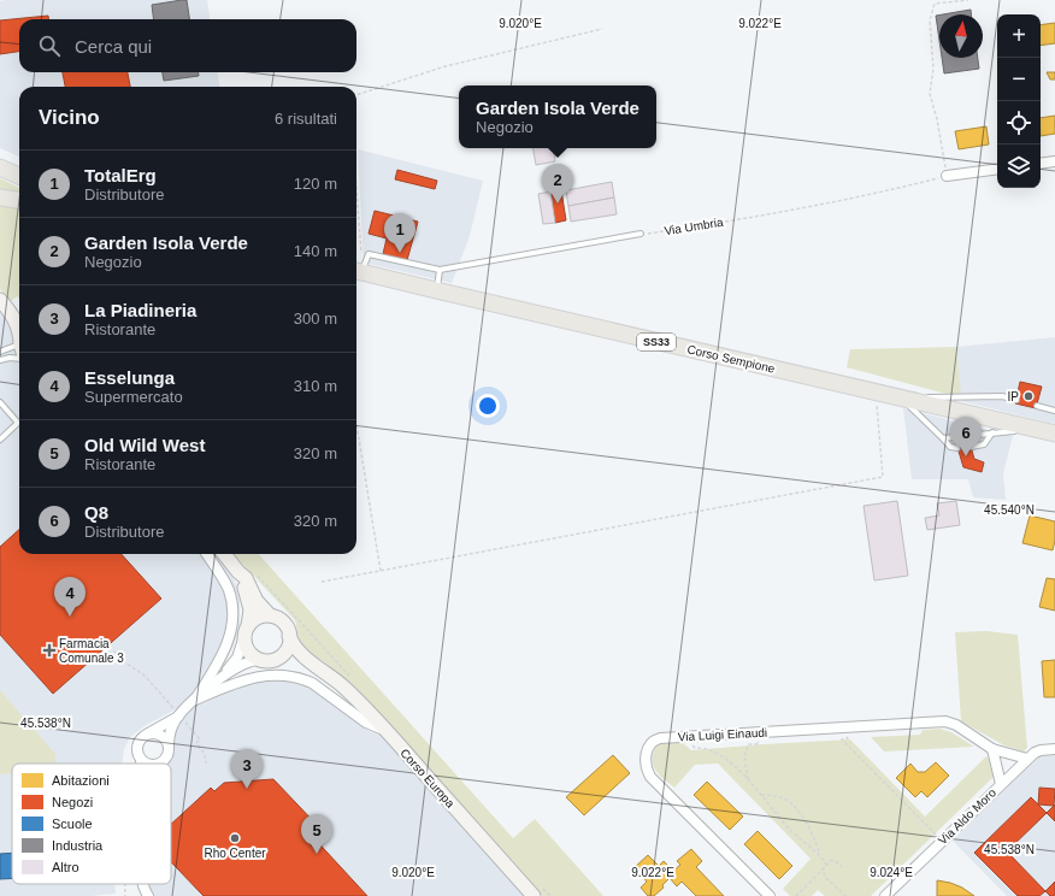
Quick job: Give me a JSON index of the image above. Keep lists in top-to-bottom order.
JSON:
{
  "streets": {
    "main road": ["SS33", "Corso Sempione", "Corso Europa"],
    "street": ["Via Luigi Einaudi", "Via Aldo Moro"],
    "path": ["Via Umbria"]
  },
  "crossings": [
    ["Via Luigi Einaudi", "Via Aldo Moro"]
  ],
  "places": {
    "other": ["IP", "Rho Center"],
    "health": ["Farmacia Comunale 3"]
  },
  "legend": [
    "Abitazioni",
    "Negozi",
    "Scuole",
    "Industria",
    "Altro"
  ],
  "north": "top",
  "page": {
    "map_buttons": ["+", "−"],
    "search": "Cerca qui",
    "popup": ["Garden Isola Verde", "Negozio"],
    "heading": ["Vicino", "6 risultati"],
    "list": [
      {
        "mark": "1",
        "name": "TotalErg",
        "note": "Distributore",
        "value": "120 m"
      },
      {
        "mark": "2",
        "name": "Garden Isola Verde",
        "note": "Negozio",
        "value": "140 m"
      },
      {
        "mark": "3",
        "name": "La Piadineria",
        "note": "Ristorante",
        "value": "300 m"
      },
      {
        "mark": "4",
        "name": "Esselunga",
        "note": "Supermercato",
        "value": "310 m"
      },
      {
        "mark": "5",
        "name": "Old Wild West",
        "note": "Ristorante",
        "value": "320 m"
      },
      {
        "mark": "6",
        "name": "Q8",
        "note": "Distributore",
        "value": "320 m"
      }
    ],
    "pins": [
      "2",
      "1",
      "6",
      "4",
      "3",
      "5"
    ]
  },
  "coordinates": [
    "9.020°E",
    "9.022°E",
    "45.540°N",
    "45.538°N",
    "9.024°E"
  ]
}
